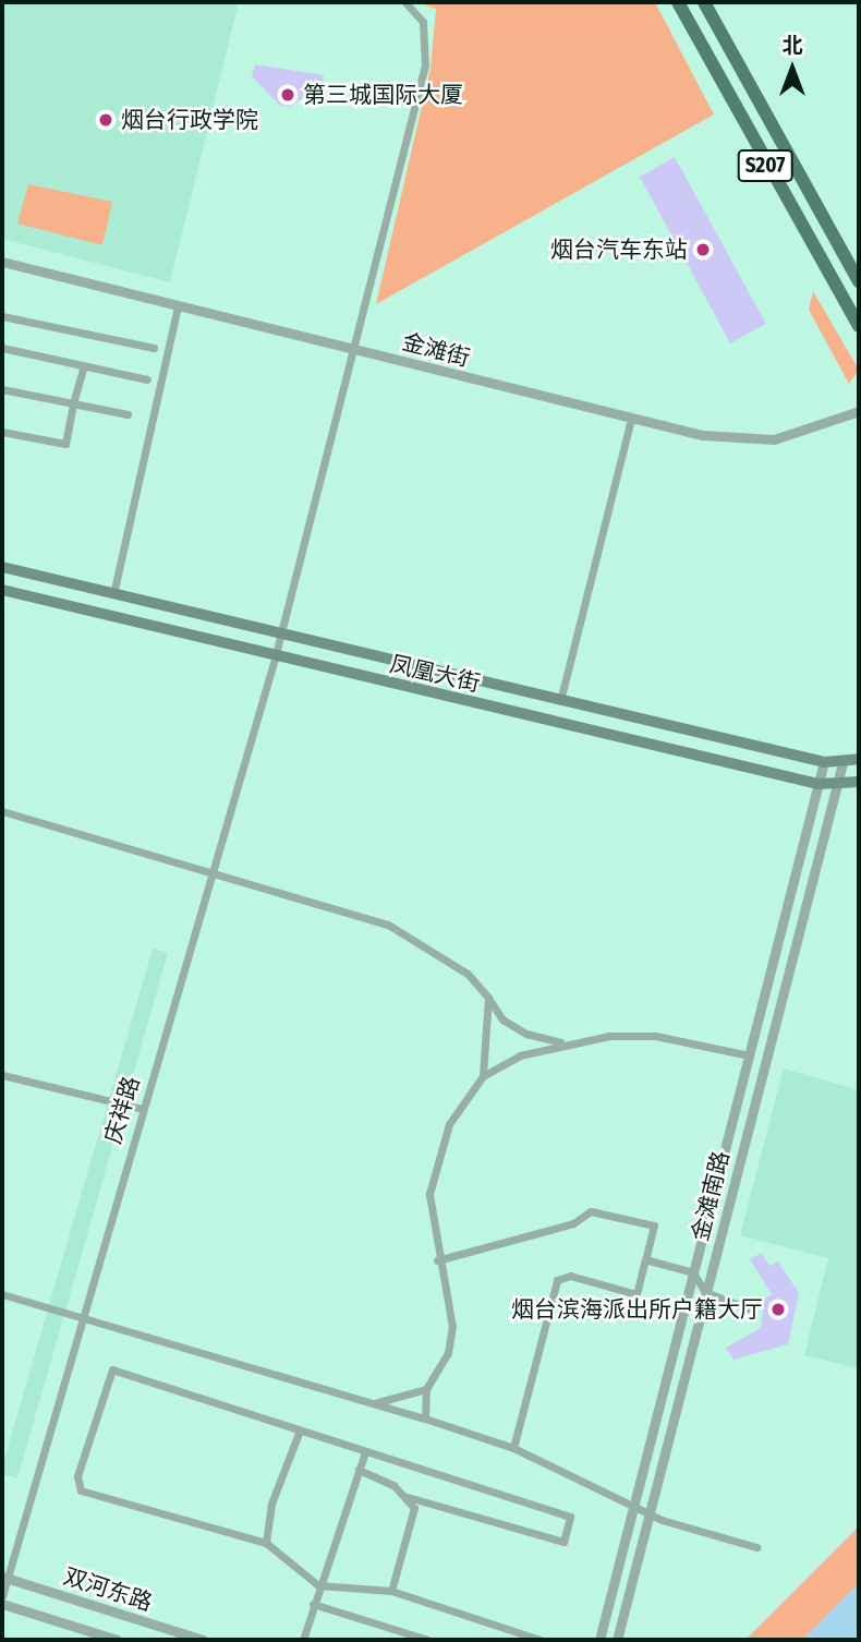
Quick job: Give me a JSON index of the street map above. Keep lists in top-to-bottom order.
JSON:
{
  "streets": {
    "main road": ["S207", "凤凰大街"],
    "street": [
      "金滩街",
      "庆祥路",
      "金滩南路",
      "双河东路"
    ]
  },
  "crossings": [
    ["金滩街", "庆祥路"],
    ["凤凰大街", "庆祥路"],
    ["凤凰大街", "金滩南路"],
    ["庆祥路", "双河东路"]
  ],
  "places": [
    "第三城国际大厦",
    "烟台行政学院",
    "烟台汽车东站",
    "烟台滨海派出所户籍大厅"
  ],
  "north": "top"
}
